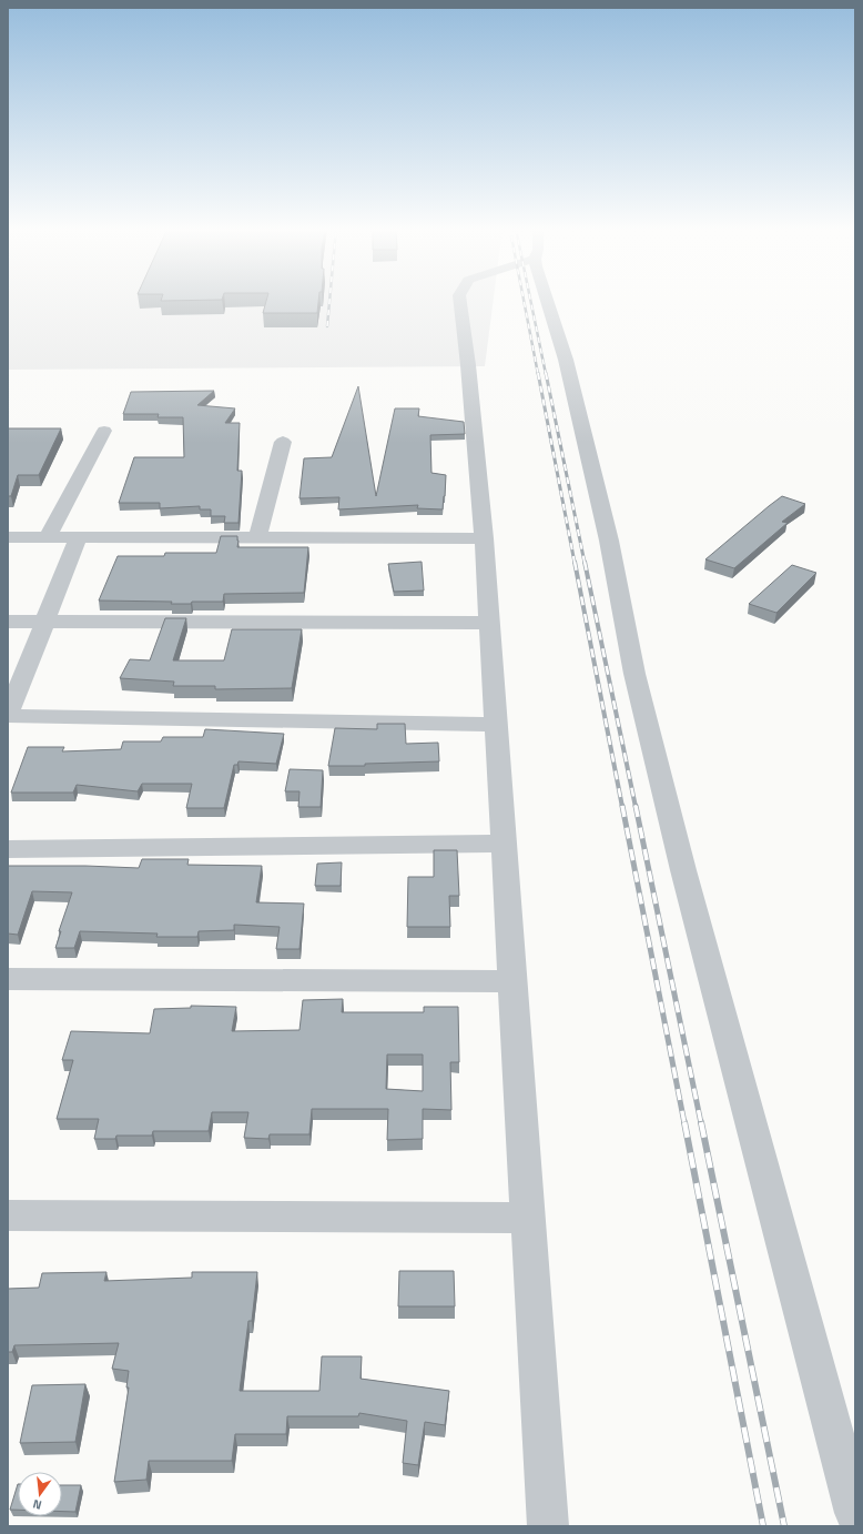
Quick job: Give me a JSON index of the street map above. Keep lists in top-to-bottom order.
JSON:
{
  "north": "bottom"
}
